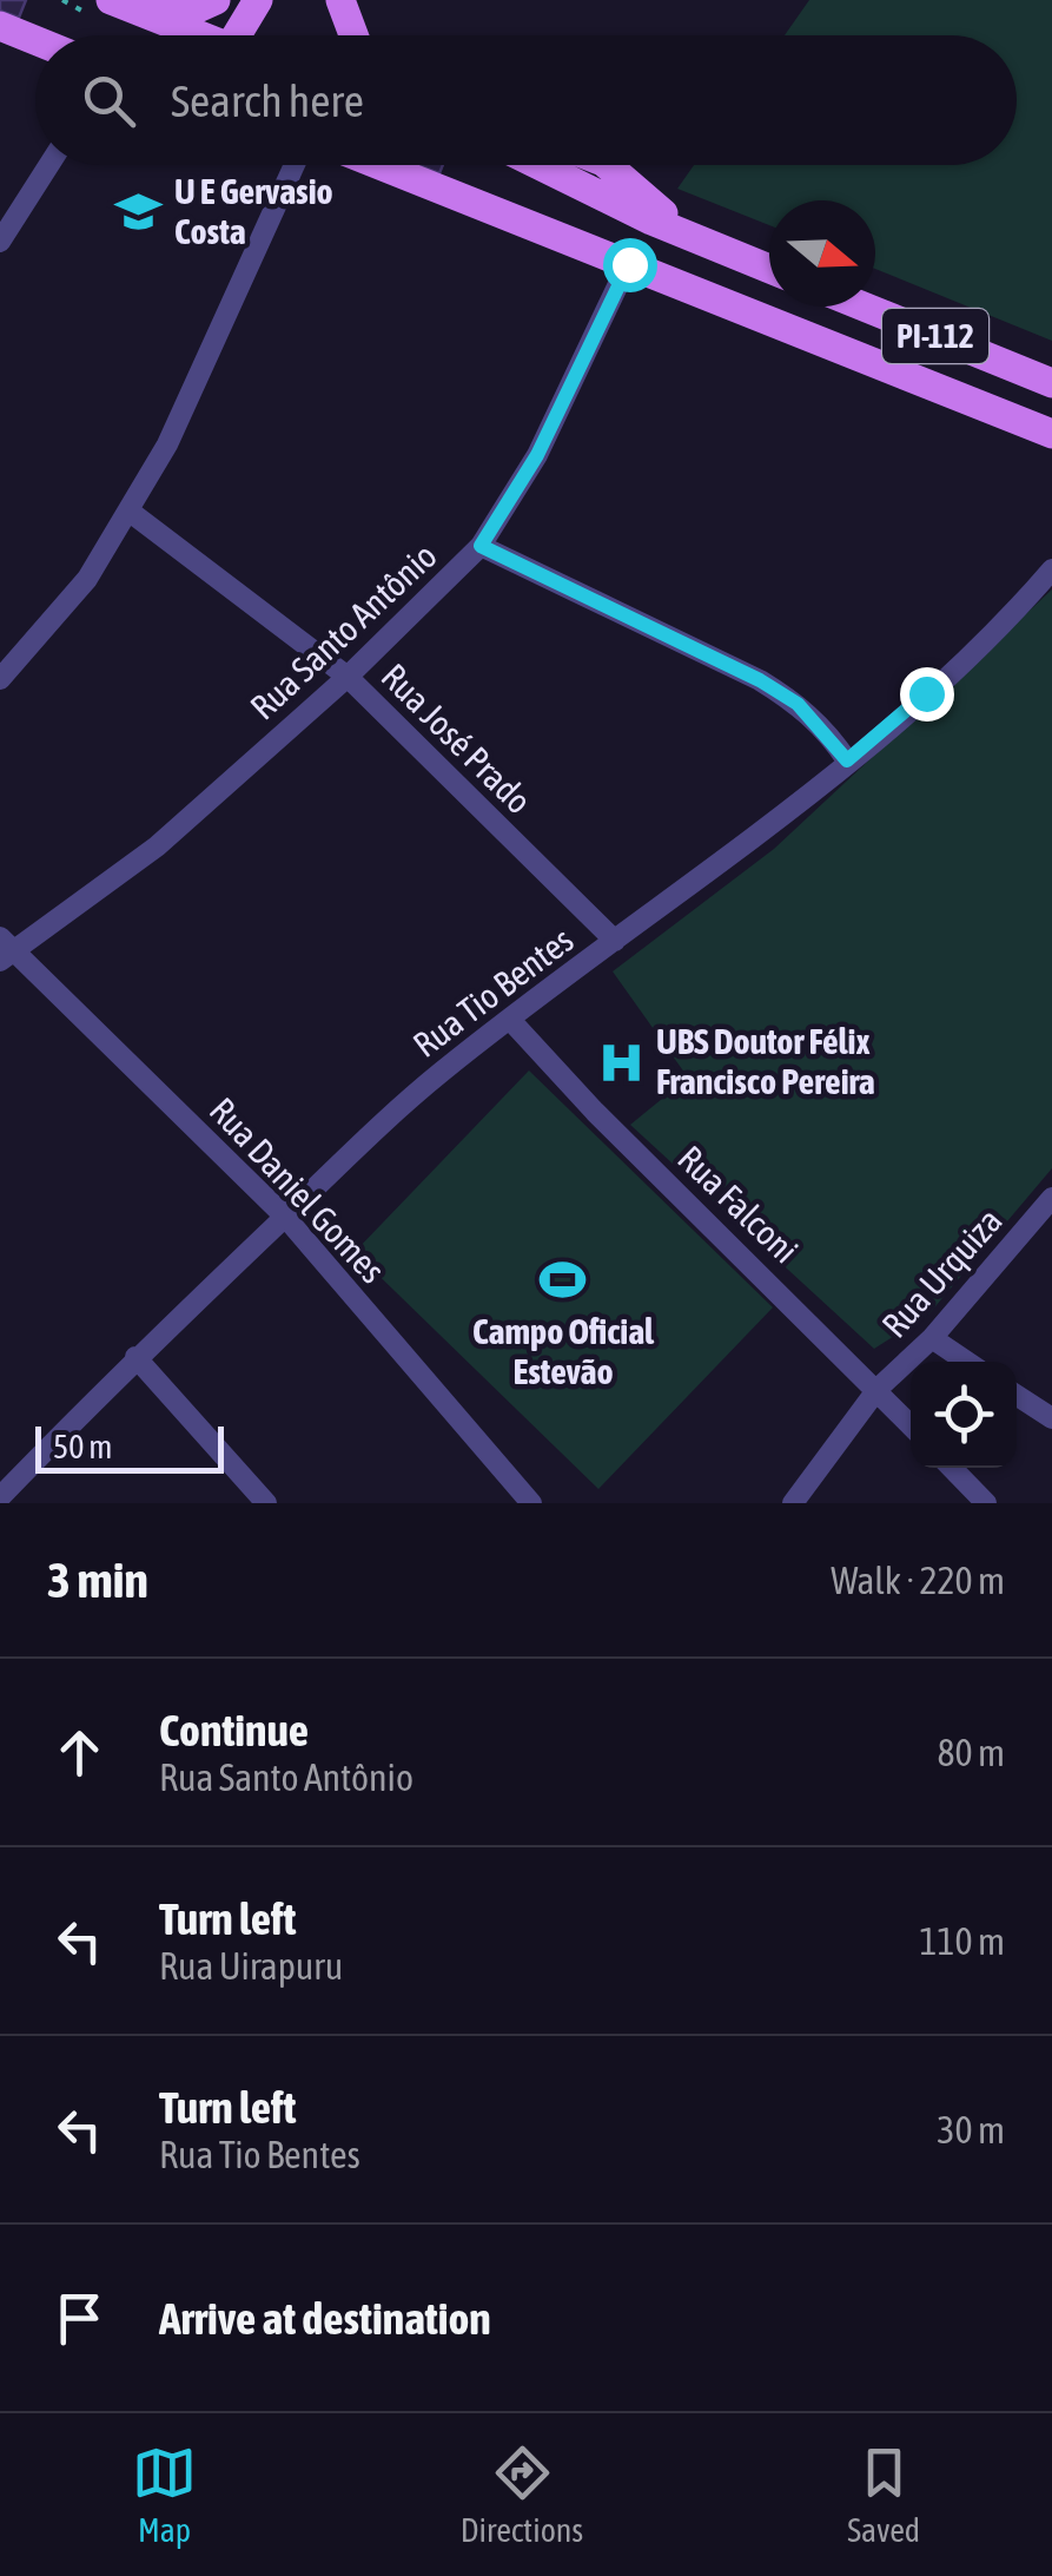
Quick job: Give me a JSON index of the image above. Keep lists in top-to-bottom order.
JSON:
{
  "streets": {
    "main road": ["PI-112"],
    "street": [
      "Rua Santo Antônio",
      "Rua José Prado",
      "Rua Tio Bentes",
      "Rua Daniel Gomes",
      "Rua Falconi",
      "Rua Urquiza"
    ]
  },
  "crossings": [
    ["PI-112", "Rua Santo Antônio"],
    ["Rua Santo Antônio", "Rua José Prado"],
    ["Rua Santo Antônio", "Rua Daniel Gomes"],
    ["Rua José Prado", "Rua Tio Bentes"],
    ["Rua Tio Bentes", "Rua Daniel Gomes"],
    ["Rua Tio Bentes", "Rua Falconi"],
    ["Rua Falconi", "Rua Urquiza"]
  ],
  "places": {
    "school or university": ["U E Gervasio Costa"],
    "hospital": ["UBS Doutor Félix Francisco Pereira"],
    "sports": ["Campo Oficial Estevão"]
  },
  "scale_bar": "50 m",
  "north": "right",
  "page": {
    "search": "Search here",
    "scale": "50 m",
    "heading": ["3 min", "Walk · 220 m"],
    "list": [
      ["Continue", "Rua Santo Antônio", "80 m"],
      ["Turn left", "Rua Uirapuru", "110 m"],
      ["Turn left", "Rua Tio Bentes", "30 m"],
      "Arrive at destination"
    ],
    "nav": ["Map", "Directions", "Saved"]
  }
}
